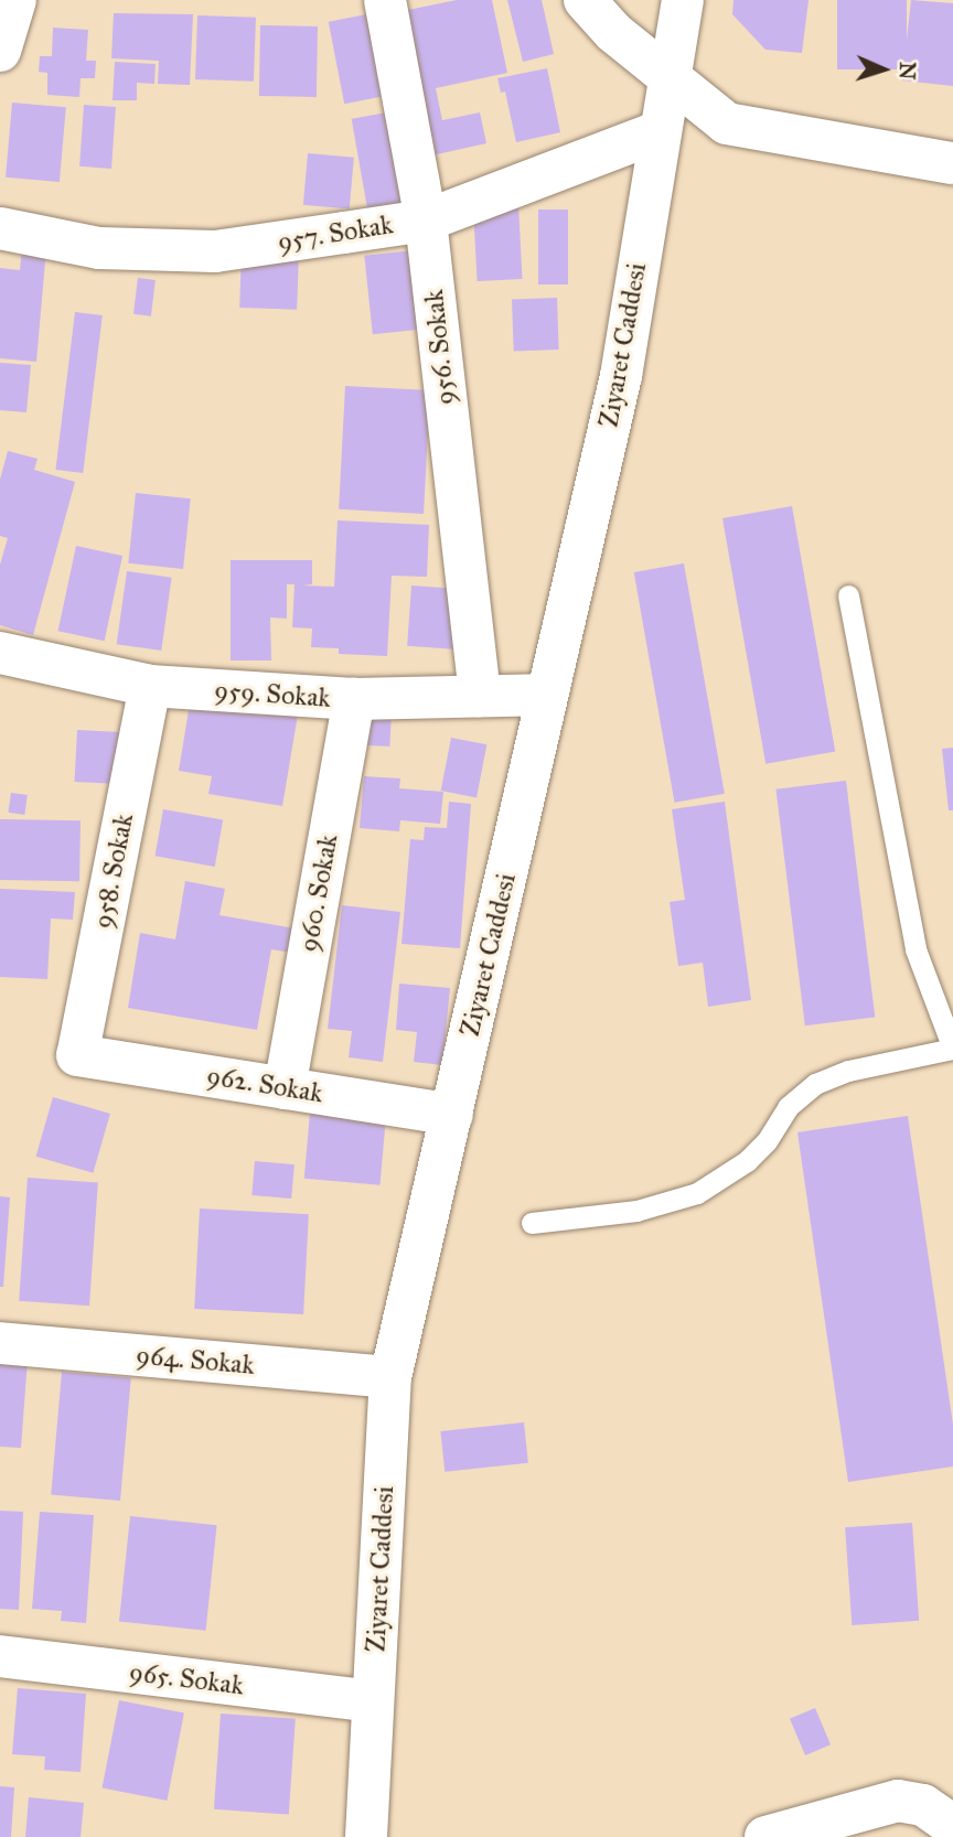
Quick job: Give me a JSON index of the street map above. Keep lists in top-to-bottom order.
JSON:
{
  "streets": {
    "street": [
      "957. Sokak",
      "Ziyaret Caddesi",
      "956. Sokak",
      "959. Sokak",
      "958. Sokak",
      "960. Sokak",
      "962. Sokak",
      "964. Sokak",
      "965. Sokak"
    ]
  },
  "crossings": [
    ["957. Sokak", "Ziyaret Caddesi"],
    ["957. Sokak", "956. Sokak"],
    ["Ziyaret Caddesi", "959. Sokak"],
    ["Ziyaret Caddesi", "962. Sokak"],
    ["Ziyaret Caddesi", "964. Sokak"],
    ["Ziyaret Caddesi", "965. Sokak"],
    ["956. Sokak", "959. Sokak"],
    ["959. Sokak", "958. Sokak"],
    ["959. Sokak", "960. Sokak"],
    ["958. Sokak", "962. Sokak"],
    ["960. Sokak", "962. Sokak"]
  ],
  "north": "right"
}
